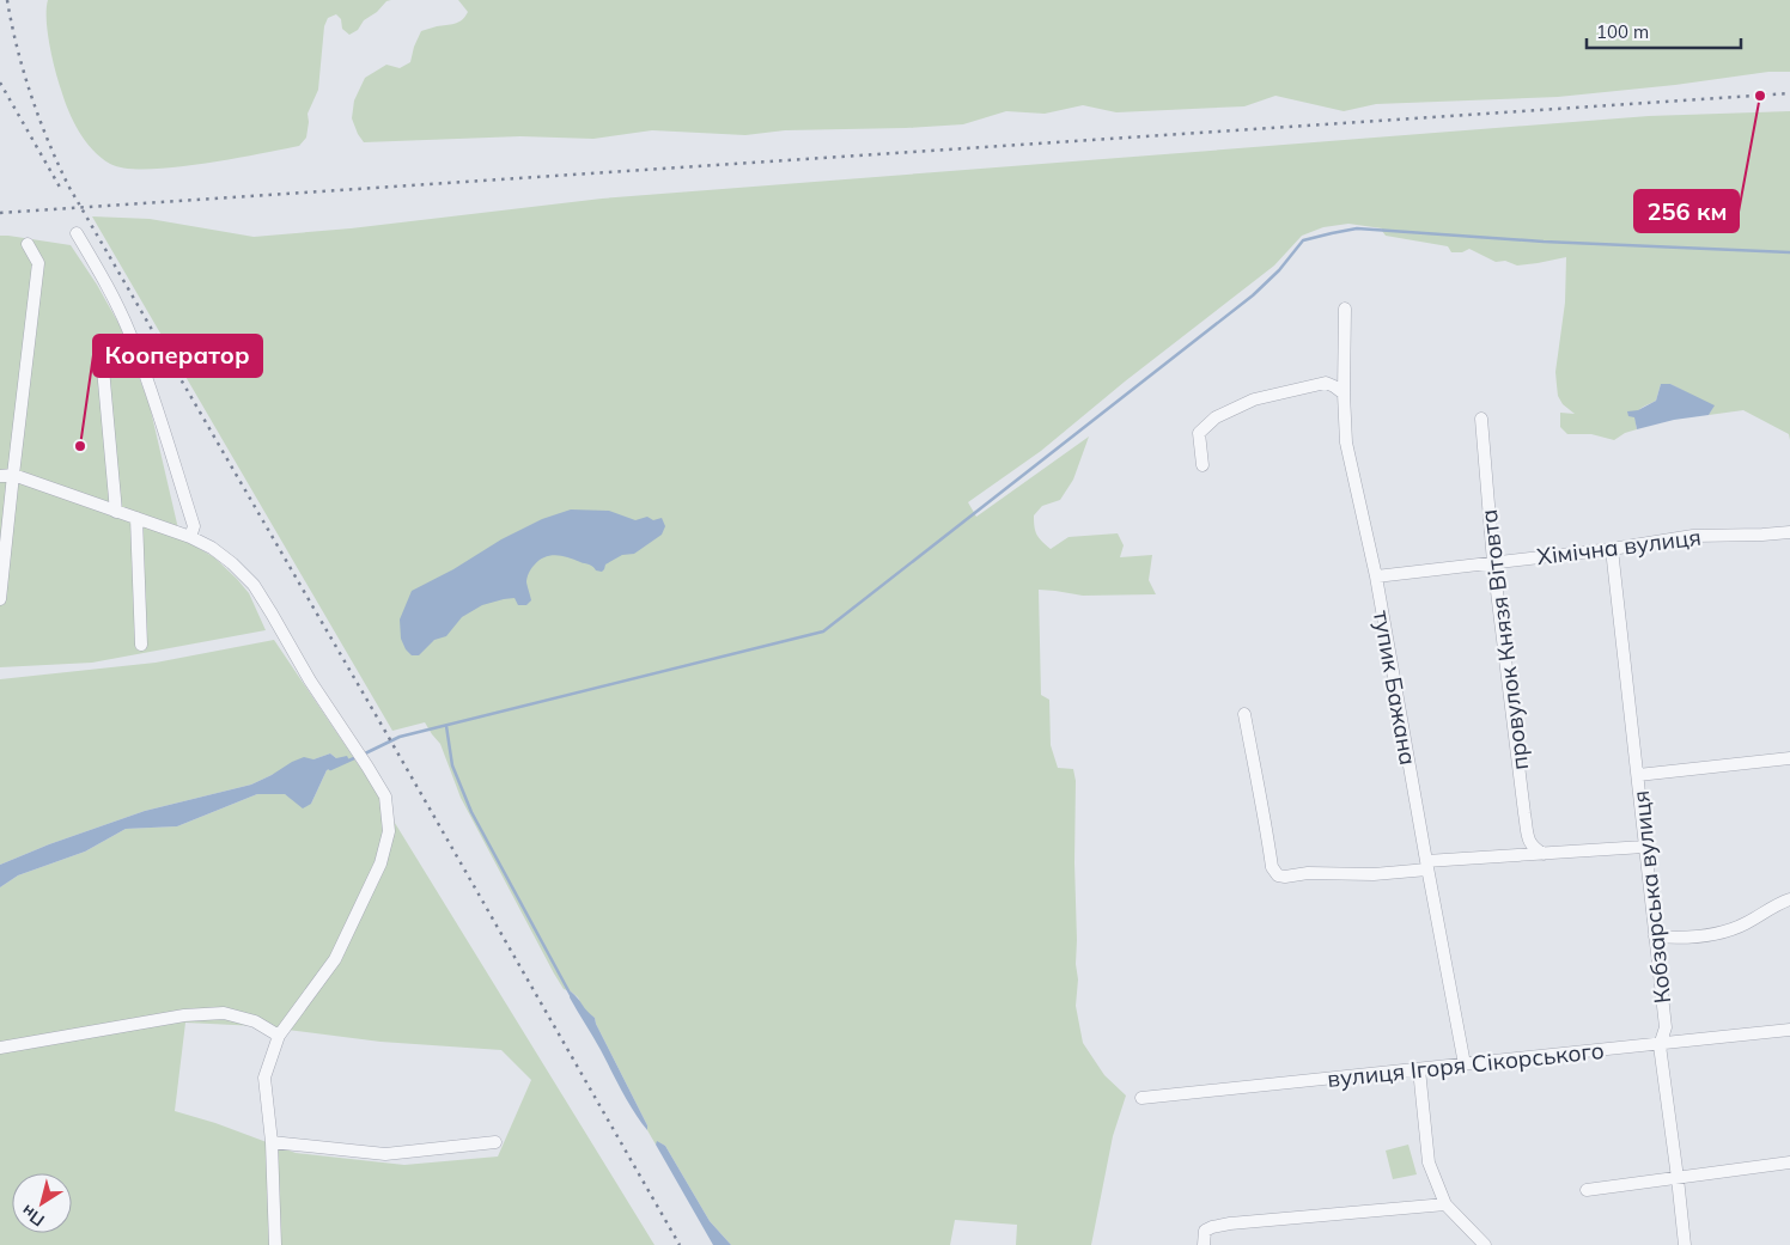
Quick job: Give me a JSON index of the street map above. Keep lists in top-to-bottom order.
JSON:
{
  "streets": {
    "street": [
      "Хімічна вулиця",
      "провулок Князя Вітовта",
      "тупик Бажана",
      "Кобзарська вулиця",
      "вулиця Ігоря Сікорського"
    ]
  },
  "crossings": [
    ["Хімічна вулиця", "провулок Князя Вітовта"],
    ["Хімічна вулиця", "тупик Бажана"],
    ["Хімічна вулиця", "Кобзарська вулиця"],
    ["тупик Бажана", "вулиця Ігоря Сікорського"],
    ["Кобзарська вулиця", "вулиця Ігоря Сікорського"]
  ],
  "places": ["256 км", "Кооператор"],
  "scale_bar": "100 m",
  "north": "bottom left"
}
